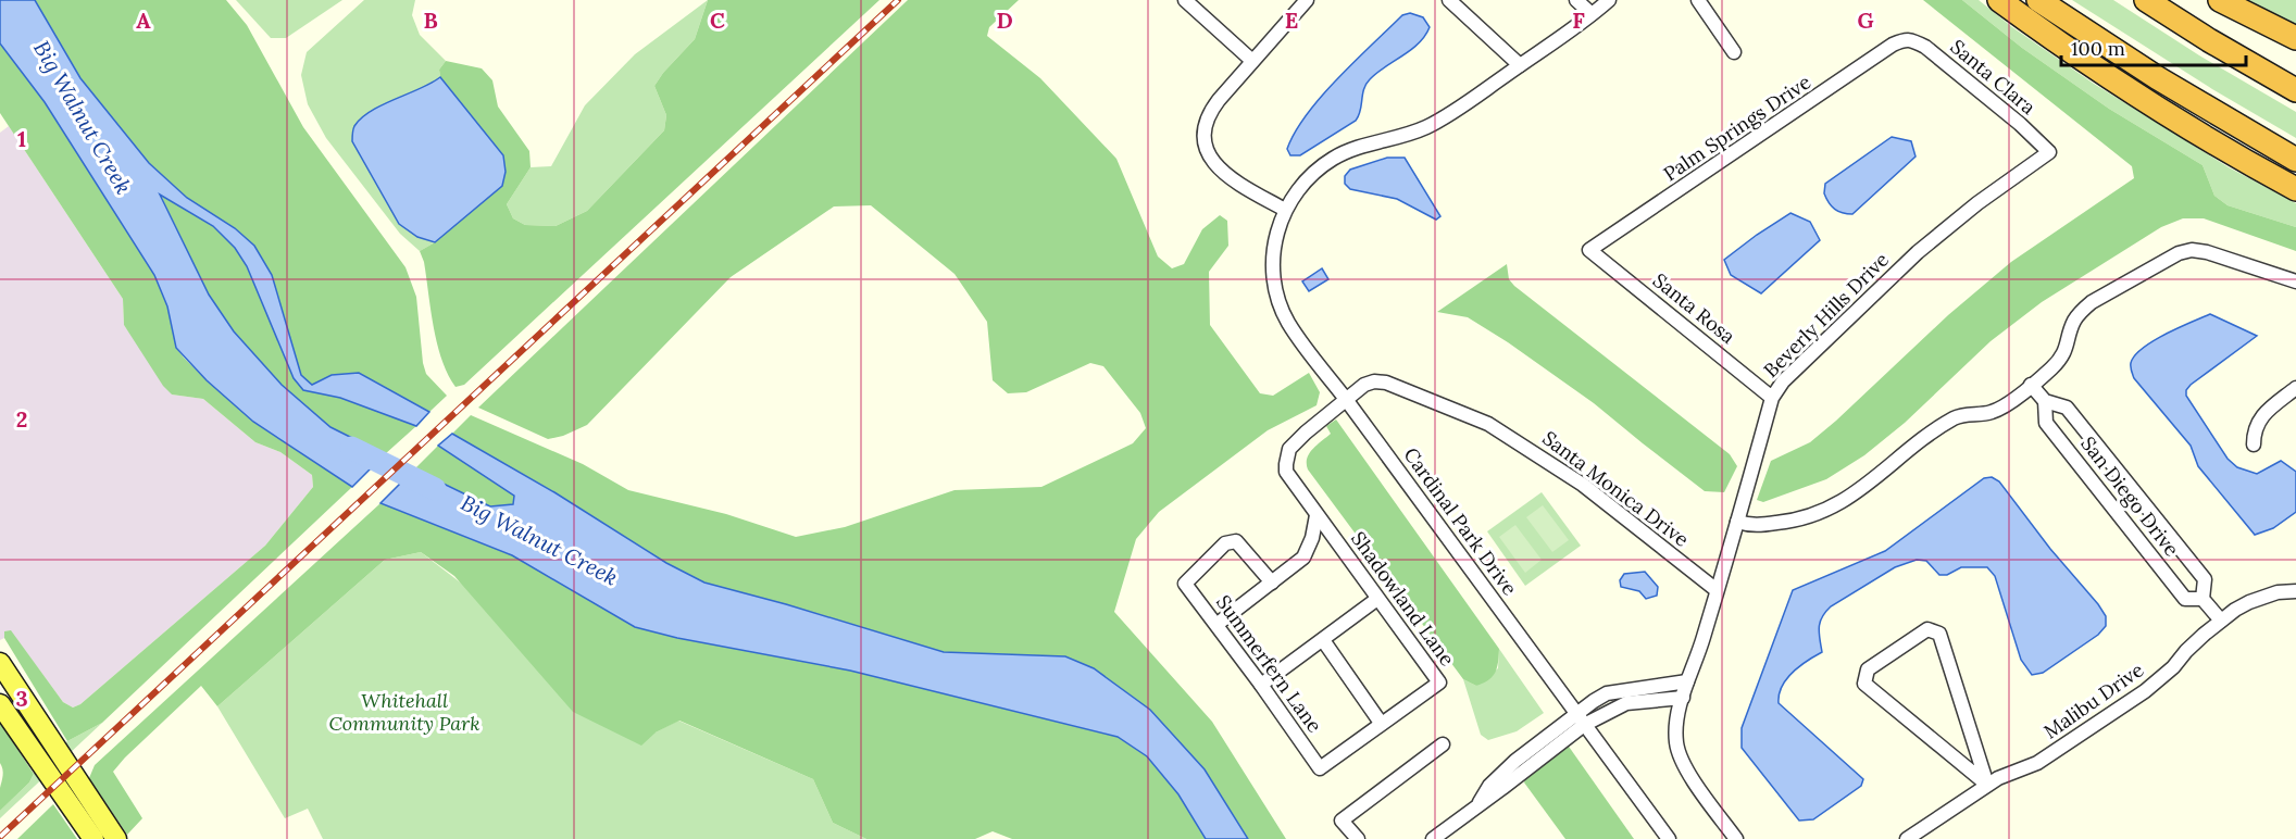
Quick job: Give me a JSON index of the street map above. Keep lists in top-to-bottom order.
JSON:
{
  "streets": {
    "street": [
      "Santa Clara",
      "Palm Springs Drive",
      "Santa Rosa",
      "Beverly Hills Drive",
      "Santa Monica Drive",
      "San Diego Drive",
      "Cardinal Park Drive",
      "Shadowland Lane",
      "Summerfern Lane",
      "Malibu Drive"
    ]
  },
  "crossings": [
    ["Santa Clara", "Palm Springs Drive"],
    ["Santa Clara", "Beverly Hills Drive"],
    ["Palm Springs Drive", "Santa Rosa"],
    ["Santa Rosa", "Beverly Hills Drive"],
    ["Beverly Hills Drive", "Santa Monica Drive"],
    ["Santa Monica Drive", "Cardinal Park Drive"],
    ["Santa Monica Drive", "Shadowland Lane"],
    ["San Diego Drive", "Malibu Drive"],
    ["Shadowland Lane", "Summerfern Lane"]
  ],
  "water": ["Big Walnut Creek"],
  "parks": ["Whitehall Community Park"],
  "scale_bar": "100 m",
  "grid": {
    "columns": [
      "A",
      "B",
      "C",
      "D",
      "E",
      "F",
      "G"
    ],
    "rows": ["1", "2", "3"]
  }
}
